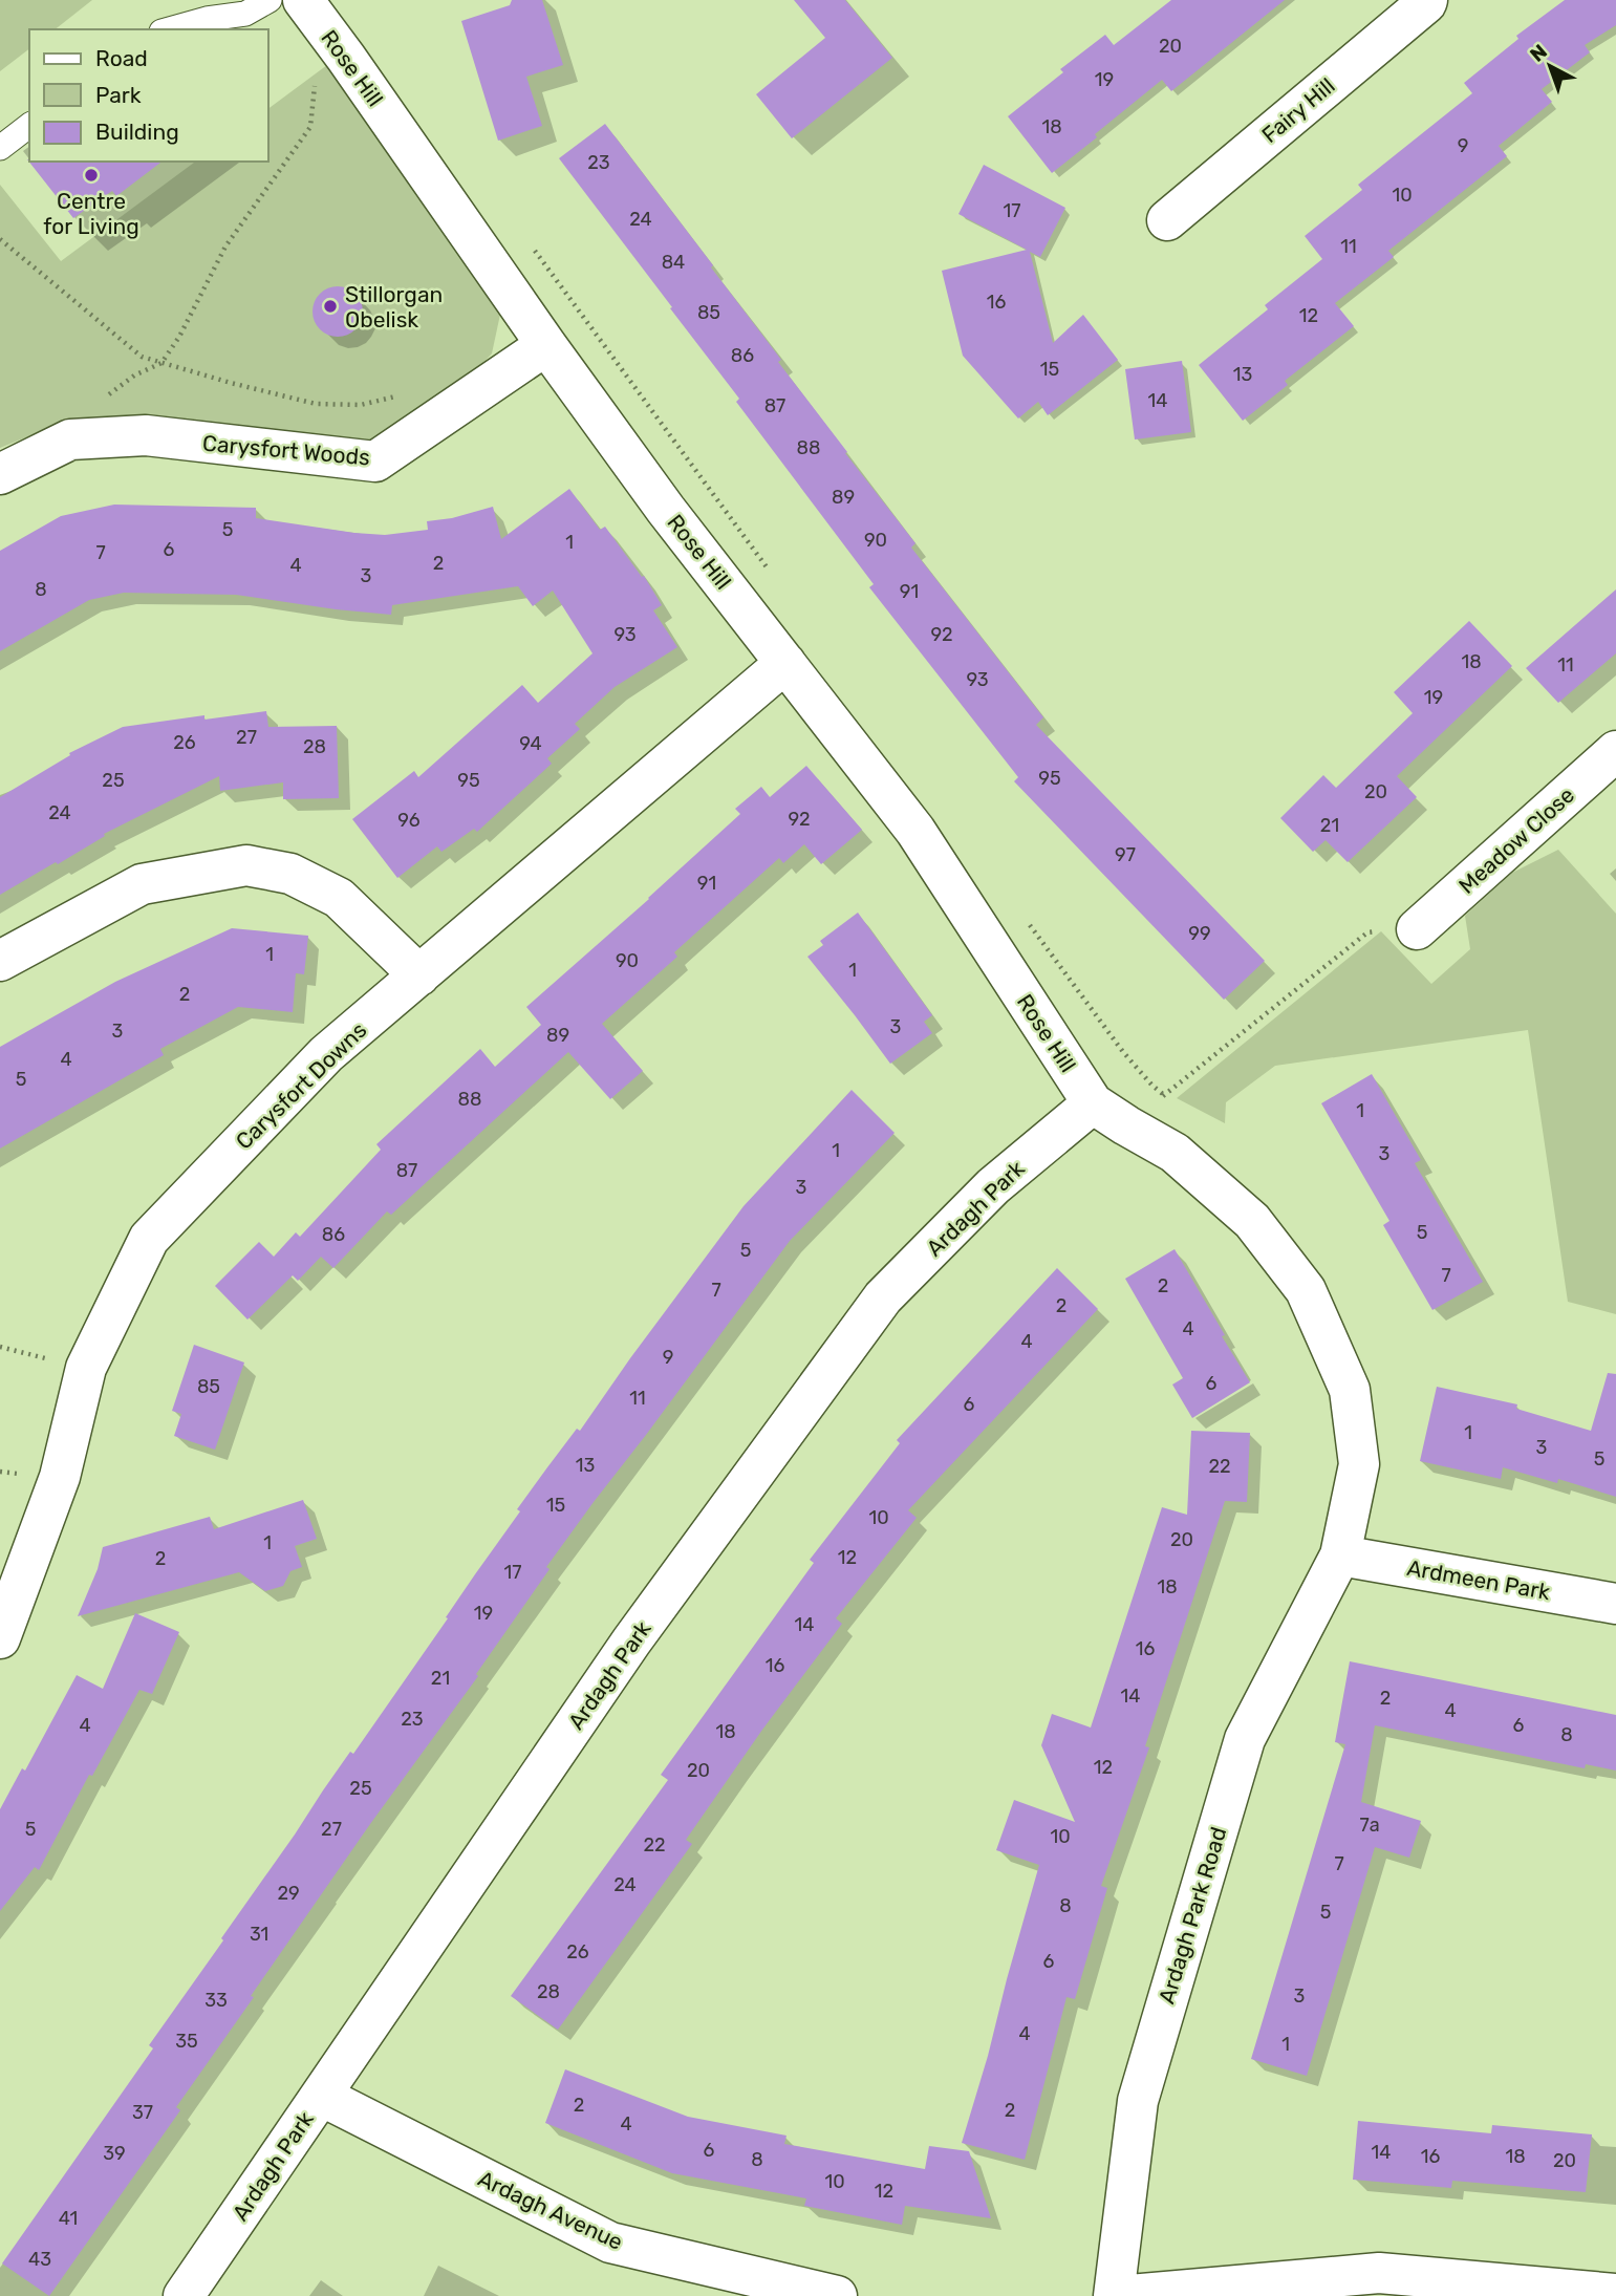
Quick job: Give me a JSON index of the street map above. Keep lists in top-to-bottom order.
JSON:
{
  "streets": {
    "street": [
      "Rose Hill",
      "Fairy Hill",
      "Carysfort Woods",
      "Meadow Close",
      "Carysfort Downs",
      "Ardagh Park",
      "Ardmeen Park",
      "Ardagh Park Road",
      "Ardagh Avenue"
    ]
  },
  "crossings": [
    ["Rose Hill", "Carysfort Woods"],
    ["Rose Hill", "Carysfort Downs"],
    ["Rose Hill", "Ardagh Park"],
    ["Rose Hill", "Ardagh Park Road"],
    ["Ardagh Park", "Ardagh Park Road"],
    ["Ardagh Park", "Ardagh Avenue"],
    ["Ardmeen Park", "Ardagh Park Road"]
  ],
  "places": ["Centre for Living", "Stillorgan Obelisk"],
  "house_numbers": [
    "20",
    "19",
    "18",
    "9",
    "23",
    "10",
    "17",
    "24",
    "11",
    "84",
    "16",
    "85",
    "12",
    "86",
    "15",
    "13",
    "14",
    "87",
    "88",
    "89",
    "5",
    "90",
    "1",
    "6",
    "7",
    "2",
    "4",
    "3",
    "8",
    "91",
    "93",
    "92",
    "18",
    "11",
    "93",
    "19",
    "27",
    "26",
    "94",
    "28",
    "95",
    "25",
    "95",
    "20",
    "24",
    "92",
    "96",
    "21",
    "97",
    "91",
    "99",
    "1",
    "90",
    "1",
    "2",
    "3",
    "3",
    "89",
    "4",
    "5",
    "88",
    "1",
    "1",
    "3",
    "87",
    "3",
    "5",
    "86",
    "5",
    "7",
    "2",
    "7",
    "2",
    "4",
    "4",
    "9",
    "6",
    "85",
    "11",
    "6",
    "1",
    "3",
    "5",
    "13",
    "22",
    "15",
    "10",
    "20",
    "1",
    "12",
    "2",
    "17",
    "18",
    "19",
    "14",
    "16",
    "16",
    "21",
    "14",
    "2",
    "4",
    "23",
    "4",
    "6",
    "18",
    "8",
    "12",
    "20",
    "25",
    "7a",
    "5",
    "27",
    "10",
    "22",
    "7",
    "24",
    "29",
    "8",
    "5",
    "31",
    "26",
    "6",
    "28",
    "3",
    "33",
    "4",
    "35",
    "1",
    "2",
    "2",
    "37",
    "4",
    "6",
    "14",
    "39",
    "16",
    "18",
    "8",
    "20",
    "10",
    "12",
    "41",
    "43"
  ],
  "legend": ["Road", "Park", "Building"],
  "north": "top left"
}
